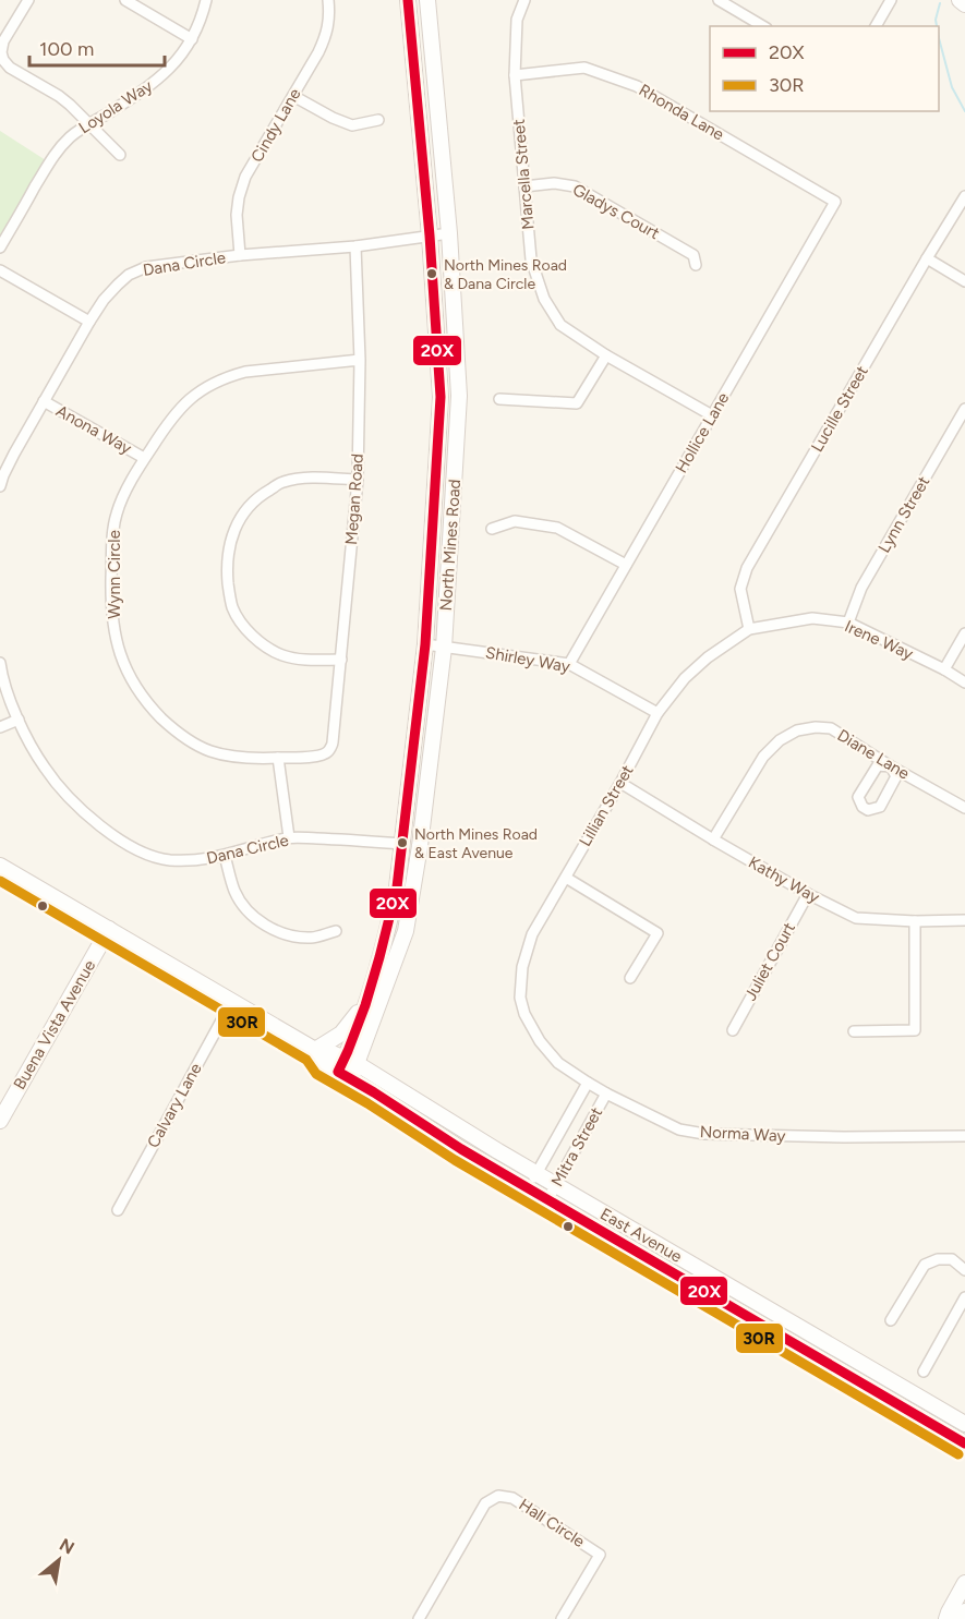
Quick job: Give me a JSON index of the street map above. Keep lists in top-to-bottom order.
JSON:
{
  "streets": {
    "main road": ["North Mines Road", "Buena Vista Avenue", "East Avenue"],
    "street": [
      "Loyola Way",
      "Rhonda Lane",
      "Cindy Lane",
      "Marcella Street",
      "Gladys Court",
      "Dana Circle",
      "Lucille Street",
      "Anona Way",
      "Hollice Lane",
      "Megan Road",
      "Lynn Street",
      "Wynn Circle",
      "Irene Way",
      "Shirley Way",
      "Diane Lane",
      "Lillian Street",
      "Kathy Way",
      "Juliet Court",
      "Calvary Lane",
      "Norma Way",
      "Mitra Street",
      "Hall Circle"
    ]
  },
  "crossings": [
    ["Rhonda Lane", "Marcella Street"],
    ["Rhonda Lane", "Hollice Lane"],
    ["Cindy Lane", "Dana Circle"],
    ["Marcella Street", "Gladys Court"],
    ["Marcella Street", "Hollice Lane"],
    ["Dana Circle", "Anona Way"],
    ["Dana Circle", "Megan Road"],
    ["Dana Circle", "North Mines Road"],
    ["Lucille Street", "Irene Way"],
    ["Lucille Street", "Lillian Street"],
    ["Anona Way", "Wynn Circle"],
    ["Hollice Lane", "Shirley Way"],
    ["Megan Road", "Wynn Circle"],
    ["Lynn Street", "Irene Way"],
    ["North Mines Road", "Shirley Way"],
    ["North Mines Road", "East Avenue"],
    ["Irene Way", "Lillian Street"],
    ["Shirley Way", "Lillian Street"],
    ["Diane Lane", "Kathy Way"],
    ["Lillian Street", "Kathy Way"],
    ["Lillian Street", "Norma Way"],
    ["Kathy Way", "Juliet Court"],
    ["Buena Vista Avenue", "East Avenue"],
    ["Calvary Lane", "East Avenue"],
    ["Norma Way", "Mitra Street"],
    ["Mitra Street", "East Avenue"]
  ],
  "places": ["North Mines Road & Dana Circle", "North Mines Road & East Avenue"],
  "lines": ["transit line 20X", "transit line 30R"],
  "legend": ["20X", "30R"],
  "scale_bar": "100 m",
  "north": "top right"
}
